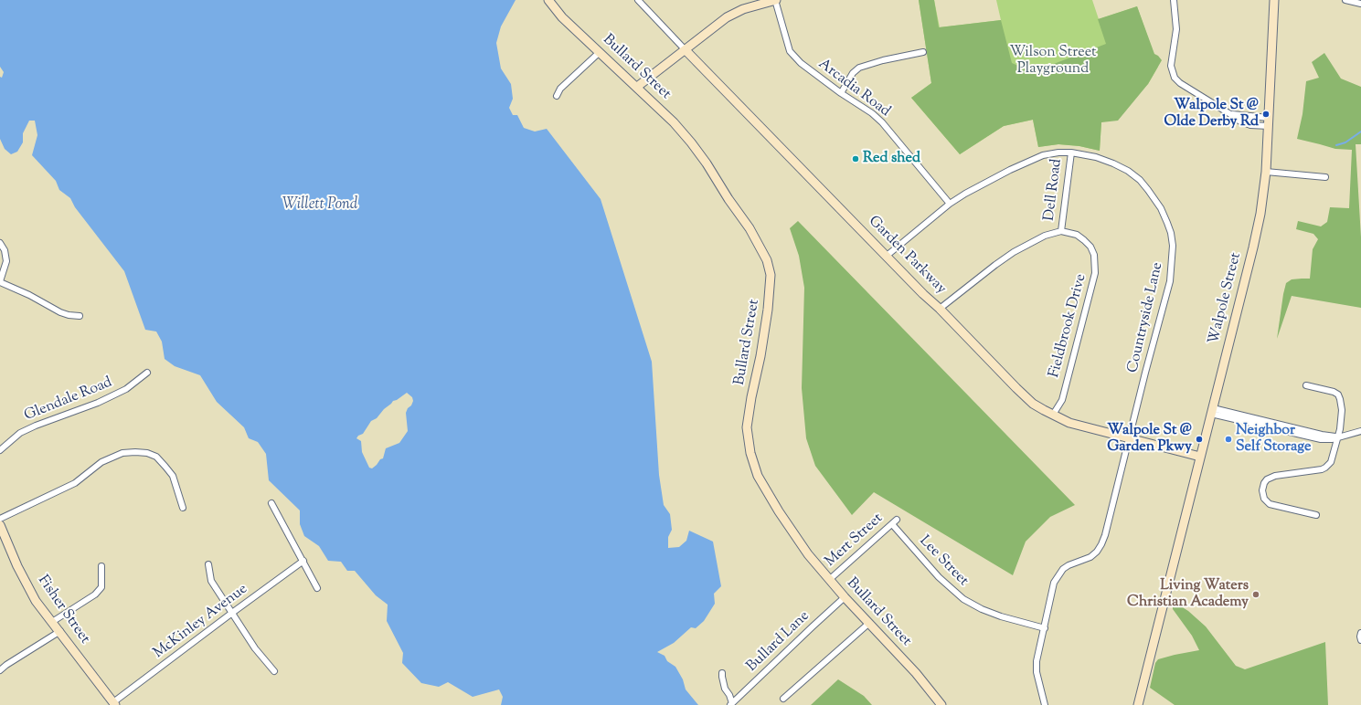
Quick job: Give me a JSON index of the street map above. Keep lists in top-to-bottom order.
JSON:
{
  "streets": {
    "main road": [
      "Bullard Street",
      "Garden Parkway",
      "Walpole Street",
      "Fisher Street"
    ],
    "street": [
      "Arcadia Road",
      "Dell Road",
      "Countryside Lane",
      "Fieldbrook Drive",
      "Glendale Road",
      "Mert Street",
      "Lee Street",
      "McKinley Avenue",
      "Bullard Lane"
    ]
  },
  "crossings": [
    ["Bullard Street", "Mert Street"],
    ["Bullard Street", "Bullard Lane"],
    ["Arcadia Road", "Countryside Lane"],
    ["Dell Road", "Countryside Lane"],
    ["Dell Road", "Fieldbrook Drive"],
    ["Garden Parkway", "Walpole Street"],
    ["Garden Parkway", "Countryside Lane"],
    ["Garden Parkway", "Fieldbrook Drive"],
    ["Countryside Lane", "Lee Street"],
    ["Mert Street", "Lee Street"],
    ["Fisher Street", "McKinley Avenue"]
  ],
  "water": ["Willett Pond"],
  "parks": ["Wilson Street Playground"],
  "places": [
    "Walpole St @ Olde Derby Rd",
    "Red shed",
    "Walpole St @ Garden Pkwy",
    "Neighbor Self Storage",
    "Living Waters Christian Academy"
  ]
}
